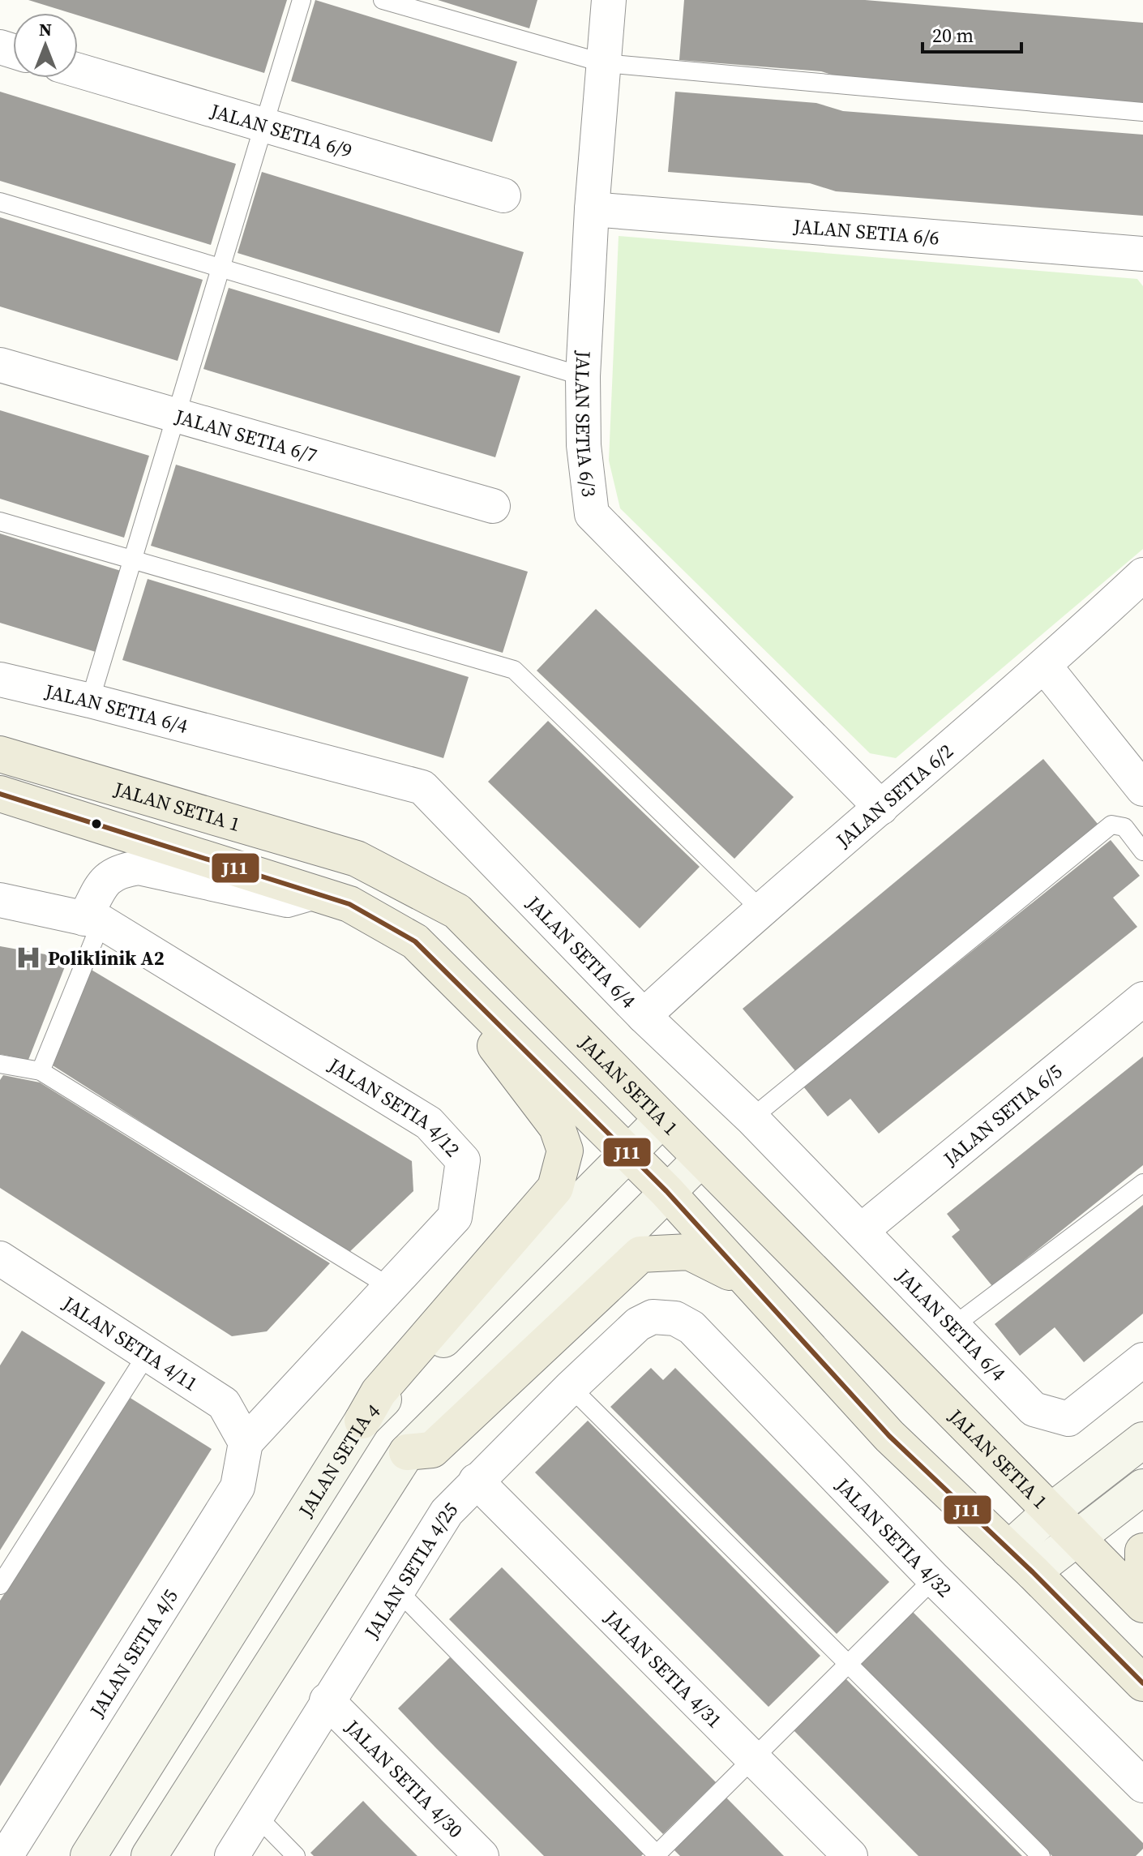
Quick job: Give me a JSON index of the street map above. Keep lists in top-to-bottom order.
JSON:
{
  "streets": {
    "main road": ["JALAN SETIA 1"],
    "street": [
      "JALAN SETIA 6/9",
      "JALAN SETIA 6/6",
      "JALAN SETIA 6/3",
      "JALAN SETIA 6/7",
      "JALAN SETIA 6/4",
      "JALAN SETIA 6/2",
      "JALAN SETIA 4/12",
      "JALAN SETIA 6/5",
      "JALAN SETIA 4/11",
      "JALAN SETIA 4",
      "JALAN SETIA 4/32",
      "JALAN SETIA 4/25",
      "JALAN SETIA 4/5",
      "JALAN SETIA 4/31",
      "JALAN SETIA 4/30"
    ]
  },
  "crossings": [
    ["JALAN SETIA 6/6", "JALAN SETIA 6/3"],
    ["JALAN SETIA 6/3", "JALAN SETIA 6/2"],
    ["JALAN SETIA 6/4", "JALAN SETIA 6/2"],
    ["JALAN SETIA 6/4", "JALAN SETIA 6/5"],
    ["JALAN SETIA 1", "JALAN SETIA 4"],
    ["JALAN SETIA 4/12", "JALAN SETIA 4/11"],
    ["JALAN SETIA 4/12", "JALAN SETIA 4/5"],
    ["JALAN SETIA 4/11", "JALAN SETIA 4/5"],
    ["JALAN SETIA 4/32", "JALAN SETIA 4/25"],
    ["JALAN SETIA 4/25", "JALAN SETIA 4/31"],
    ["JALAN SETIA 4/25", "JALAN SETIA 4/30"]
  ],
  "places": {
    "hospital": ["Poliklinik A2"]
  },
  "lines": ["transit line J11"],
  "scale_bar": "20 m",
  "north": "top"
}
